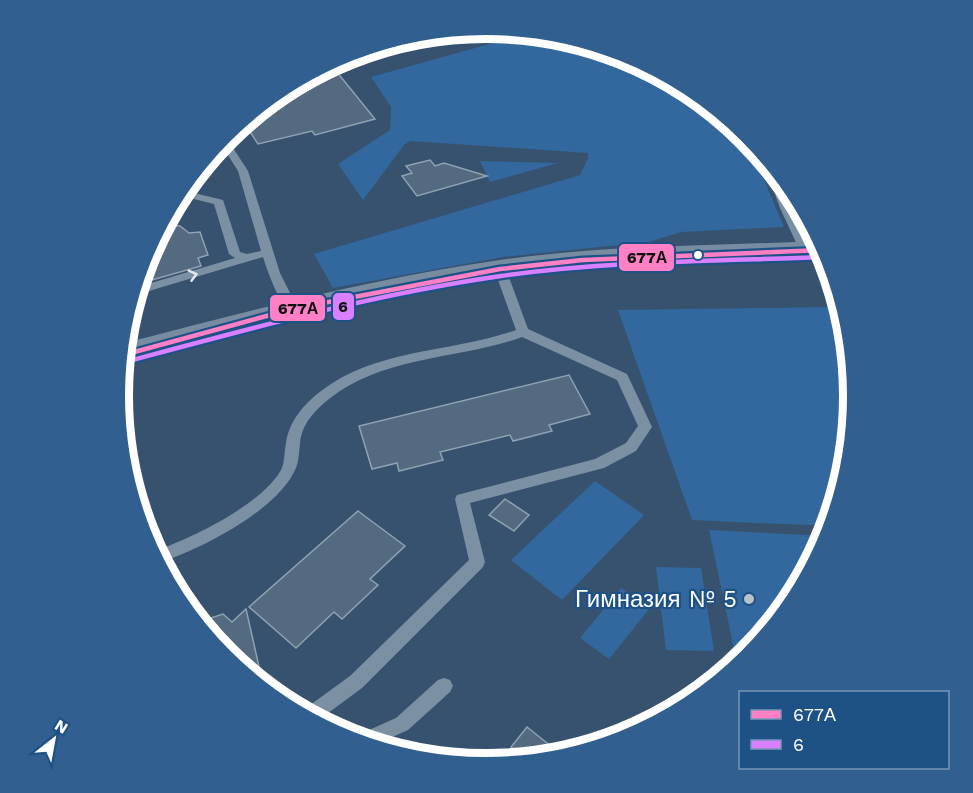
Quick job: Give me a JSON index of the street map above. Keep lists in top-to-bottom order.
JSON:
{
  "places": ["Гимназия № 5"],
  "lines": ["transit line 677А", "transit line 6"],
  "legend": ["677А", "6"],
  "north": "top right"
}
